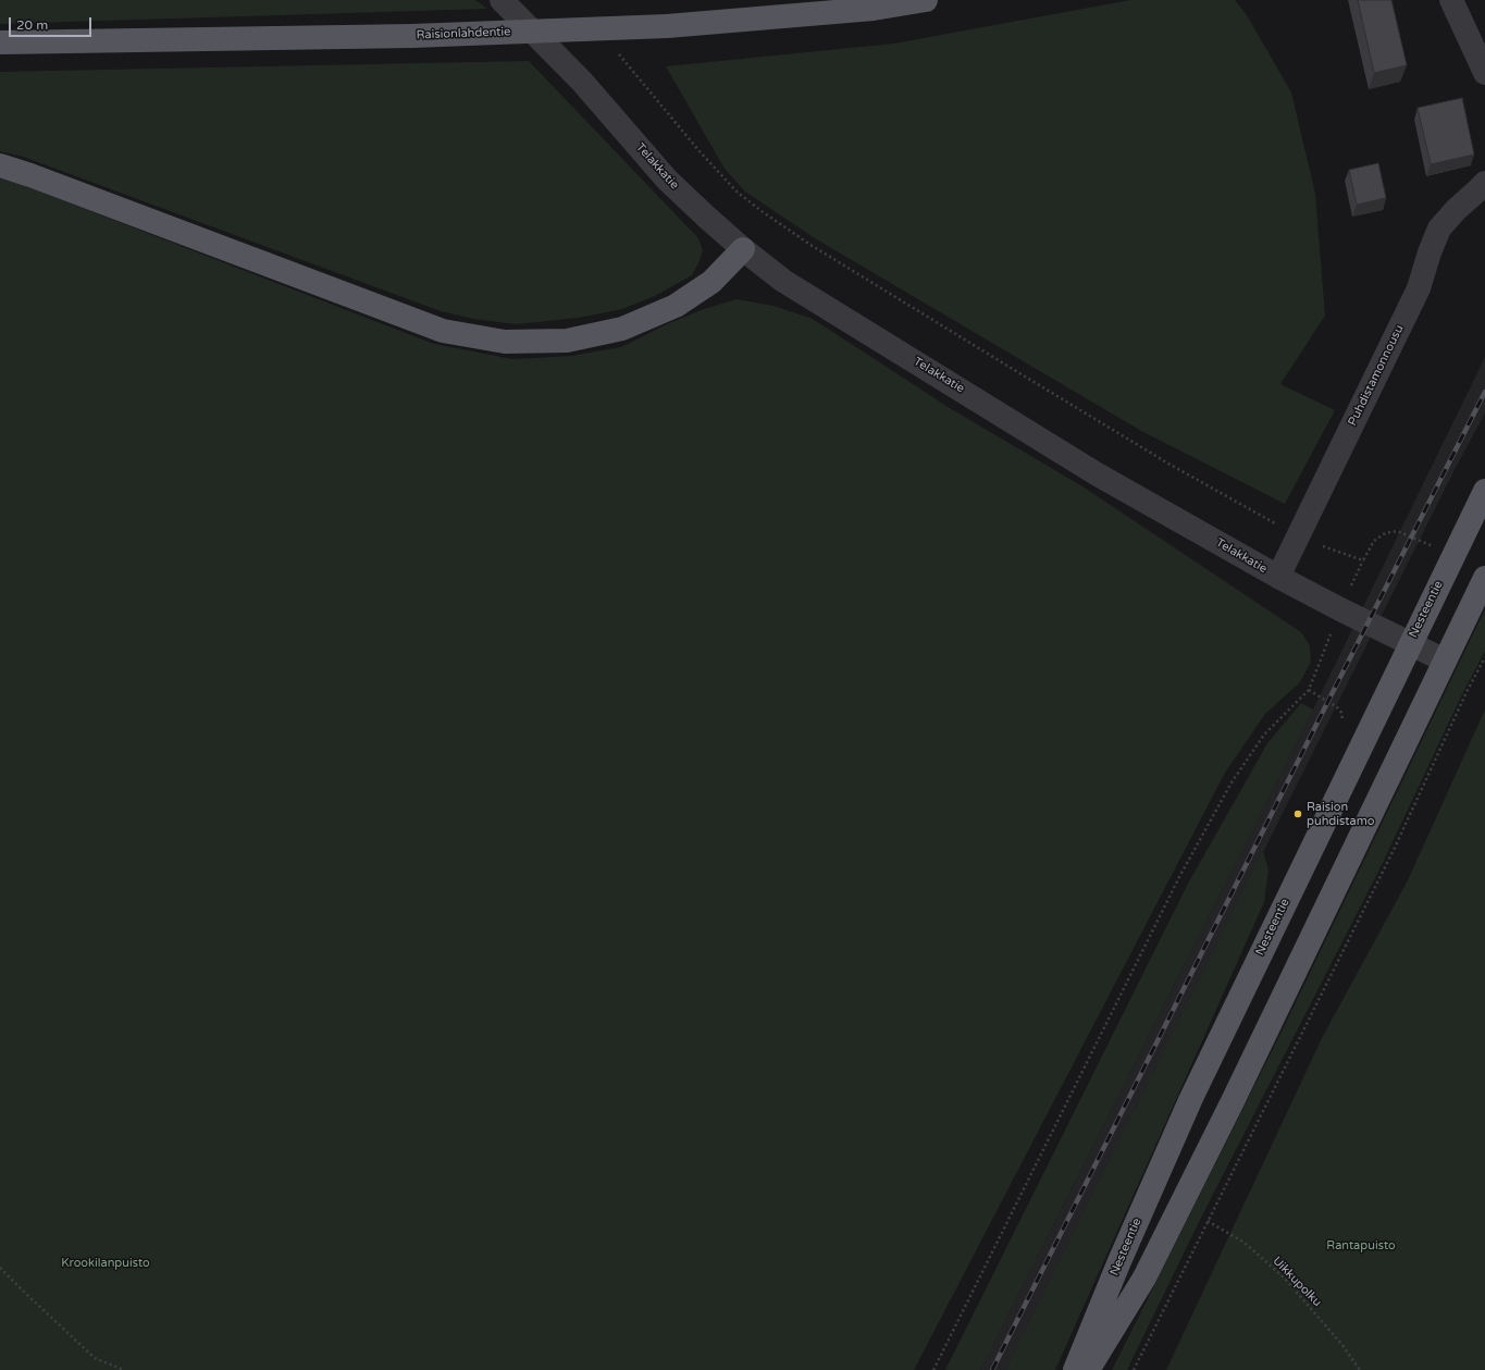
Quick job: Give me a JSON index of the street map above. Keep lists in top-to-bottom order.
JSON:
{
  "streets": {
    "main road": ["Raisionlahdentie", "Nesteentie"],
    "street": ["Telakkatie", "Puhdistamonnousu"],
    "path": ["Uikkupolku"]
  },
  "crossings": [
    ["Telakkatie", "Puhdistamonnousu"],
    ["Telakkatie", "Nesteentie"]
  ],
  "parks": ["Rantapuisto", "Krookilanpuisto"],
  "places": ["Raision puhdistamo"],
  "scale_bar": "20 m"
}
